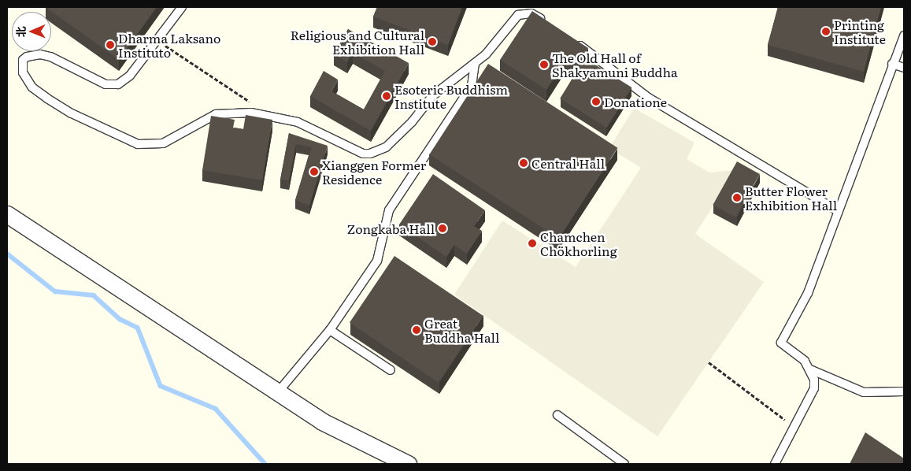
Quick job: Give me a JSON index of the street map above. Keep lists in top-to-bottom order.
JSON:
{
  "places": [
    "Printing Institute",
    "Religious and Cultural Exhibition Hall",
    "Dharma Laksano Instituto",
    "The Old Hall of Shakyamuni Buddha",
    "Esoteric Buddhism Institute",
    "Donatione",
    "Central Hall",
    "Xianggen Former Residence",
    "Butter Flower Exhibition Hall",
    "Zongkaba Hall",
    "Chamchen Chökhorling",
    "Great Buddha Hall"
  ],
  "north": "left"
}
